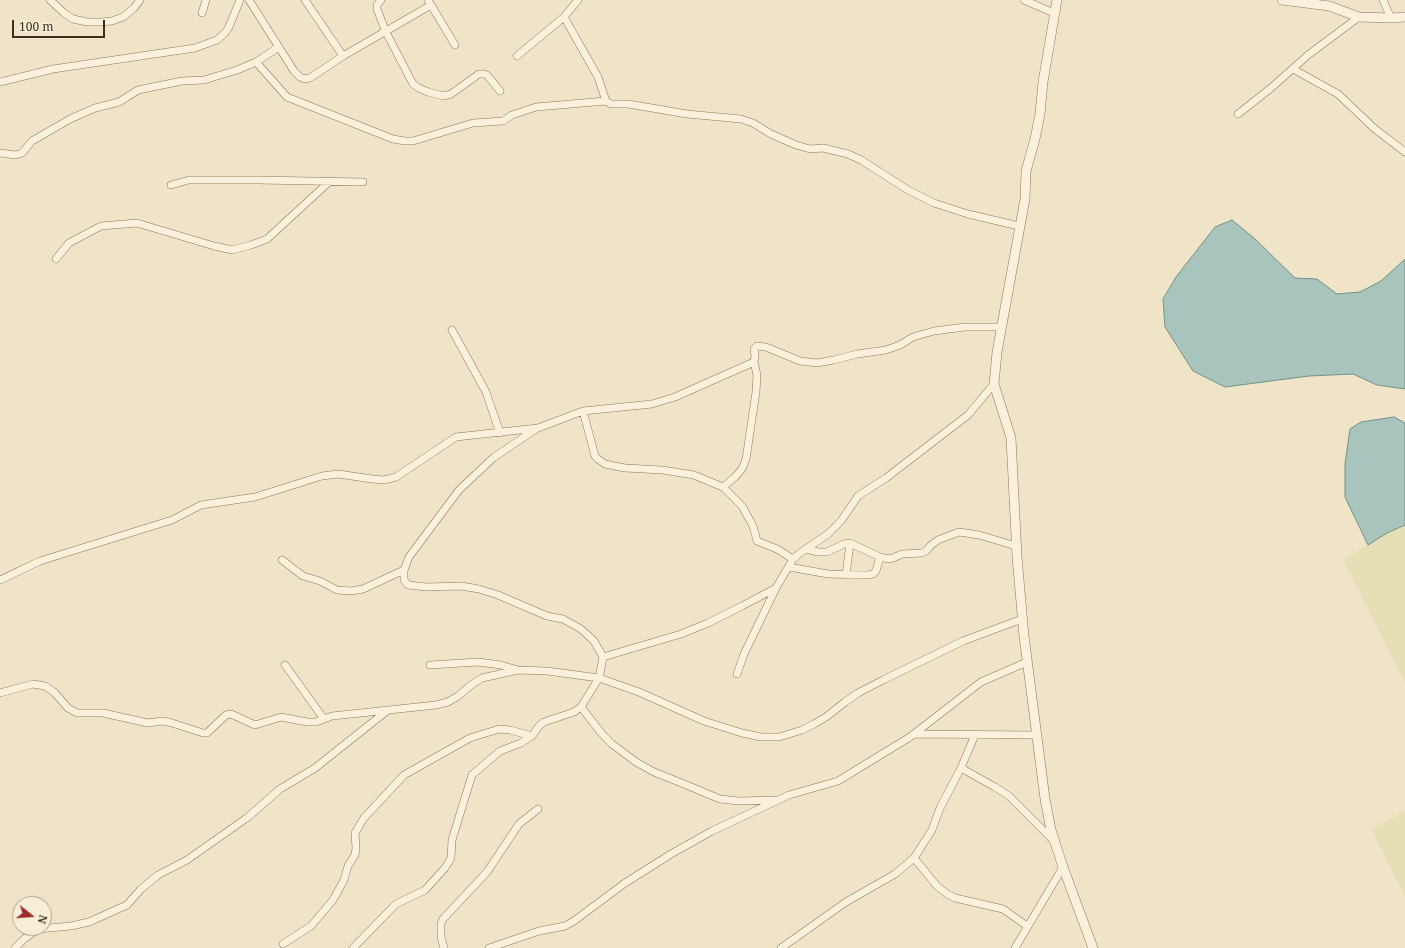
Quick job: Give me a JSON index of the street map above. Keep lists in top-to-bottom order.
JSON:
{
  "scale_bar": "100 m",
  "north": "right"
}
